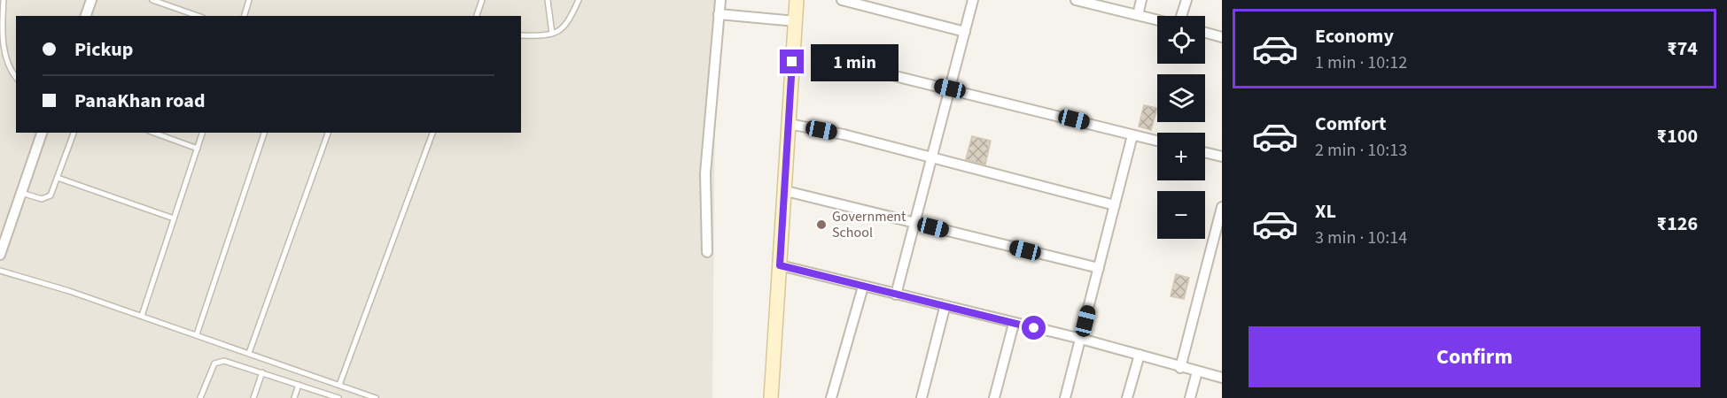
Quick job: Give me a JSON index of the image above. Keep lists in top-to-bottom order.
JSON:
{
  "places": ["Government School"],
  "page": {
    "list": [
      {
        "name": "Economy",
        "note": "1 min · 10:12",
        "value": "₹74"
      },
      {
        "name": "Comfort",
        "note": "2 min · 10:13",
        "value": "₹100"
      },
      {
        "name": "XL",
        "note": "3 min · 10:14",
        "value": "₹126"
      }
    ],
    "map_buttons": ["+", "−"],
    "banner": ["Pickup", "PanaKhan road"],
    "bubble": "1 min",
    "buttons": "Confirm"
  }
}
